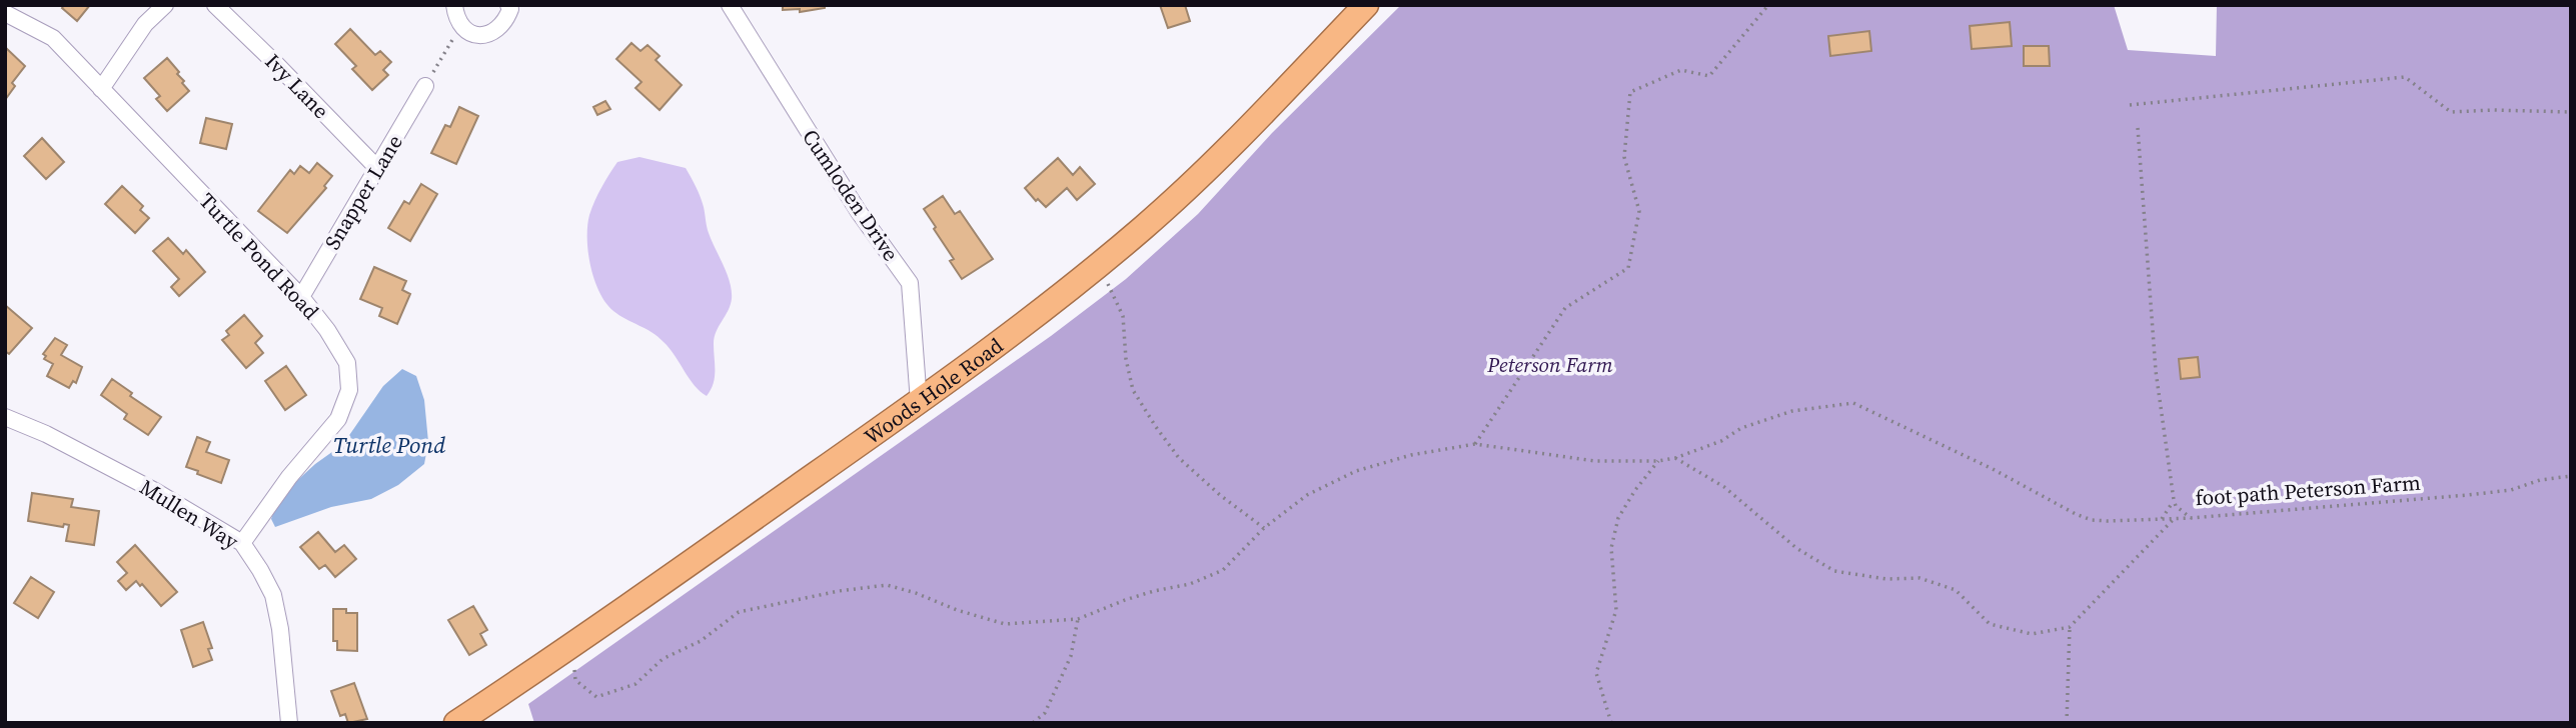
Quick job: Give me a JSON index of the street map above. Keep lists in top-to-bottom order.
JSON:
{
  "streets": {
    "highway": ["Woods Hole Road"],
    "street": [
      "Ivy Lane",
      "Snapper Lane",
      "Cumloden Drive",
      "Turtle Pond Road",
      "Mullen Way"
    ],
    "path": ["foot path Peterson Farm"]
  },
  "crossings": [
    ["Ivy Lane", "Snapper Lane"],
    ["Snapper Lane", "Turtle Pond Road"],
    ["Cumloden Drive", "Woods Hole Road"],
    ["Turtle Pond Road", "Mullen Way"]
  ],
  "water": ["Turtle Pond"],
  "parks": ["Peterson Farm"]
}
